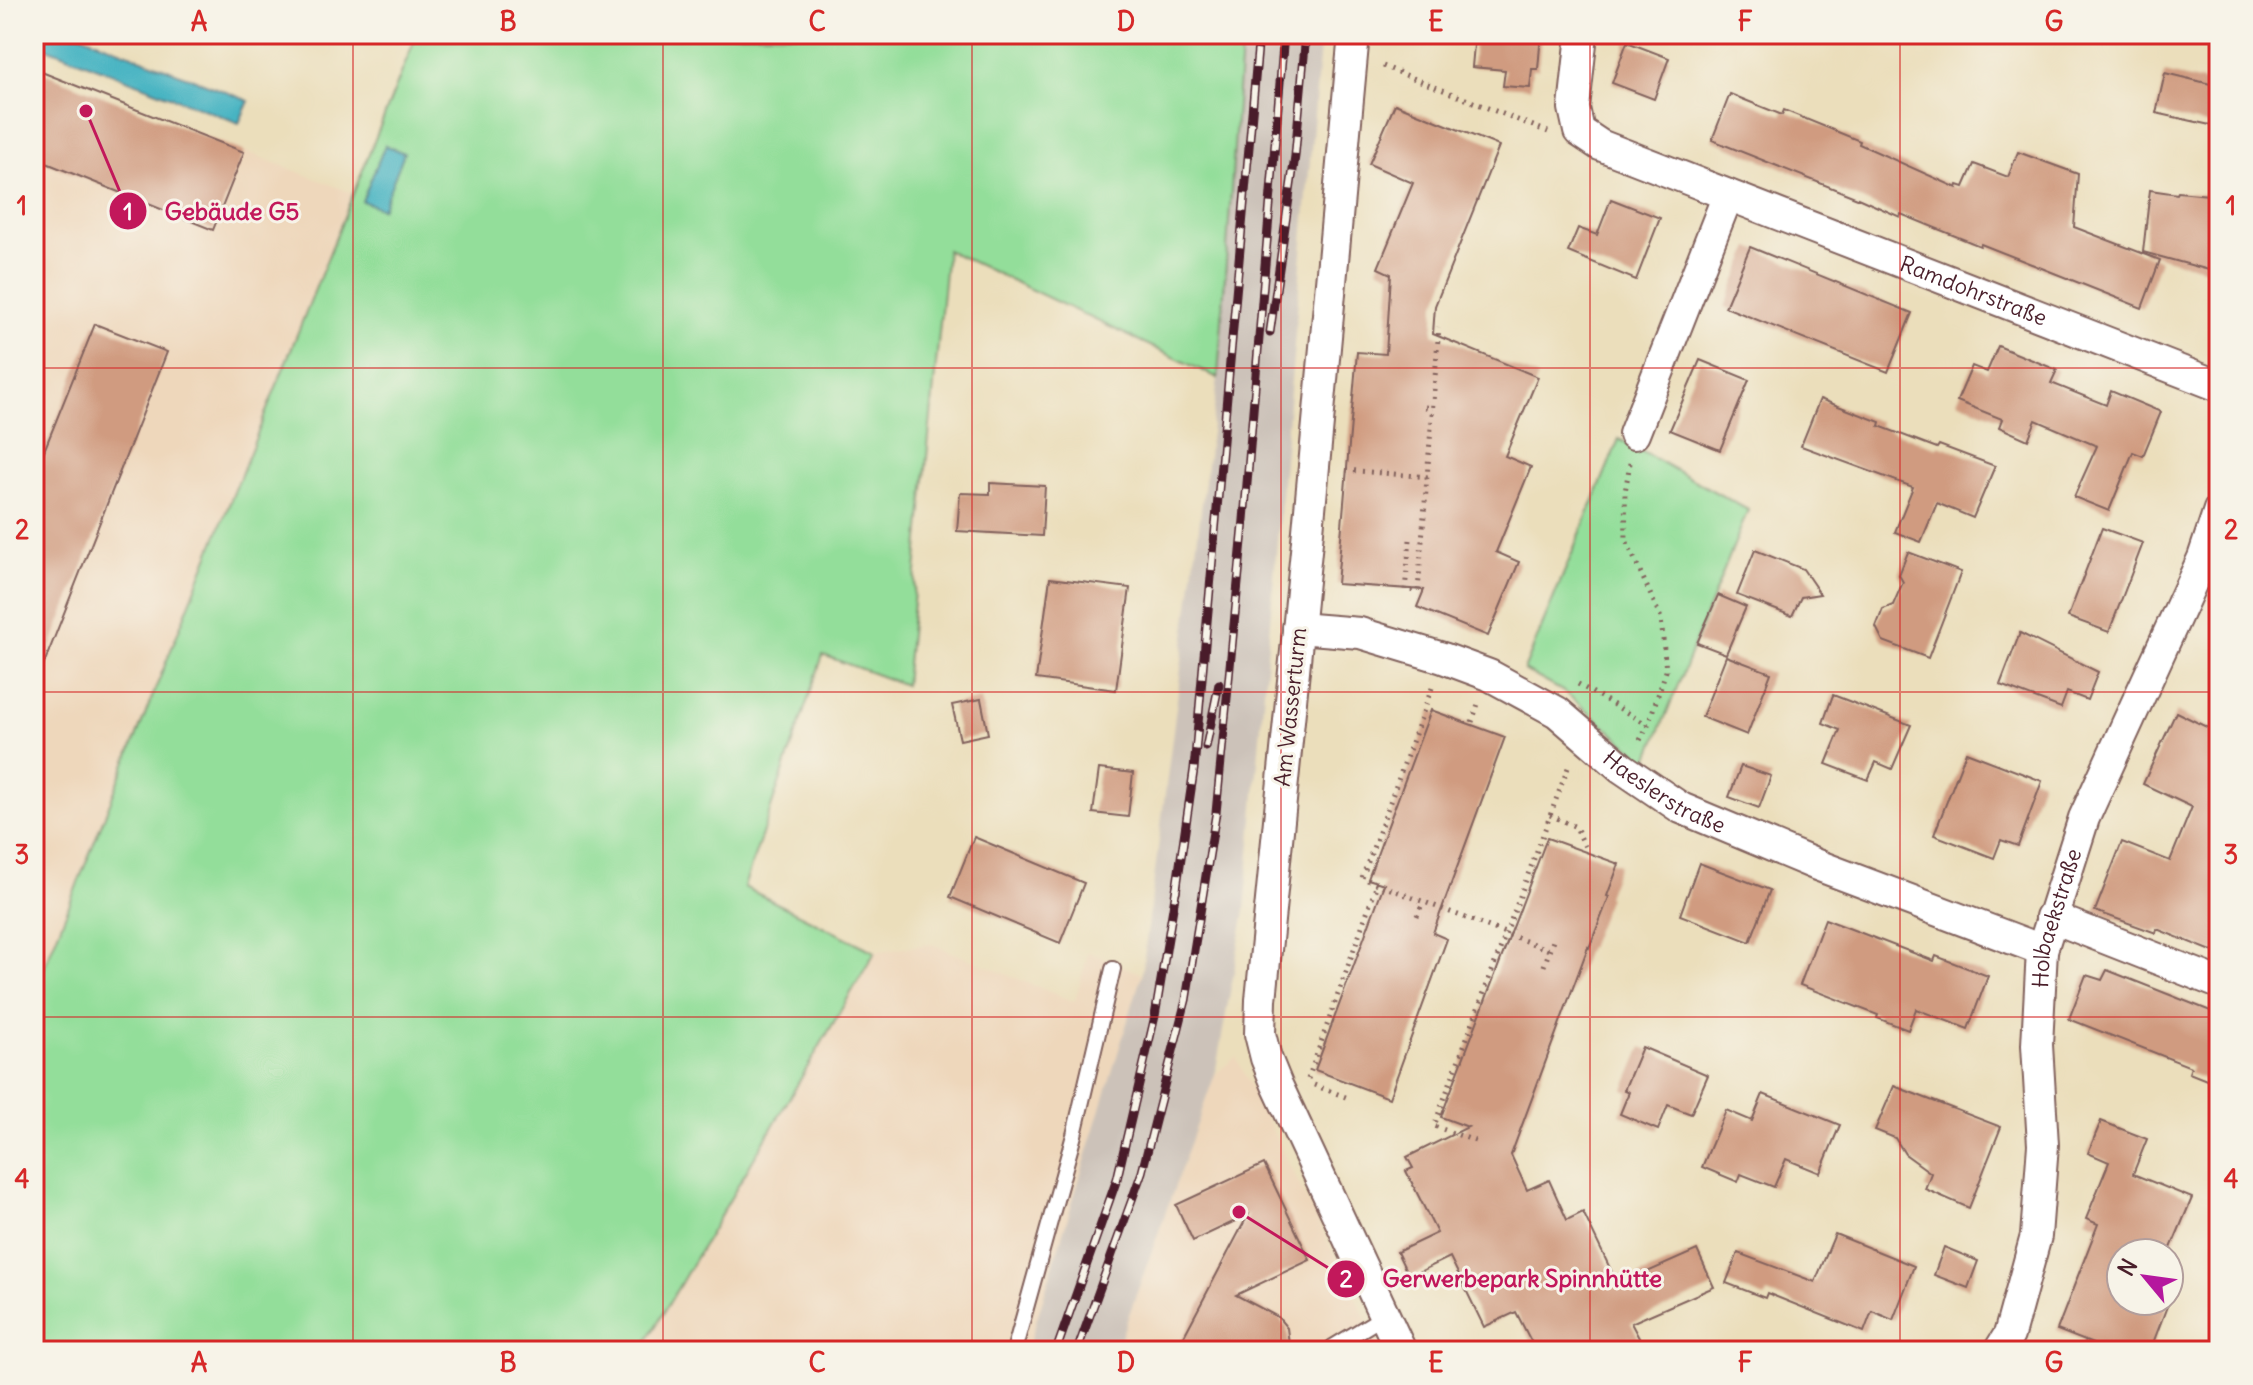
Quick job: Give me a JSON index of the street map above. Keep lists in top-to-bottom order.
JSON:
{
  "streets": {
    "street": [
      "Ramdohrstraße",
      "Am Wasserturm",
      "Haeslerstraße",
      "Holbaekstraße"
    ]
  },
  "crossings": [
    ["Am Wasserturm", "Haeslerstraße"],
    ["Haeslerstraße", "Holbaekstraße"]
  ],
  "places": ["Gebäude G5", "Gerwerbepark Spinnhütte"],
  "north": "top left",
  "grid": {
    "columns": [
      "A",
      "B",
      "C",
      "D",
      "E",
      "F",
      "G"
    ],
    "rows": [
      "1",
      "2",
      "3",
      "4"
    ]
  }
}
